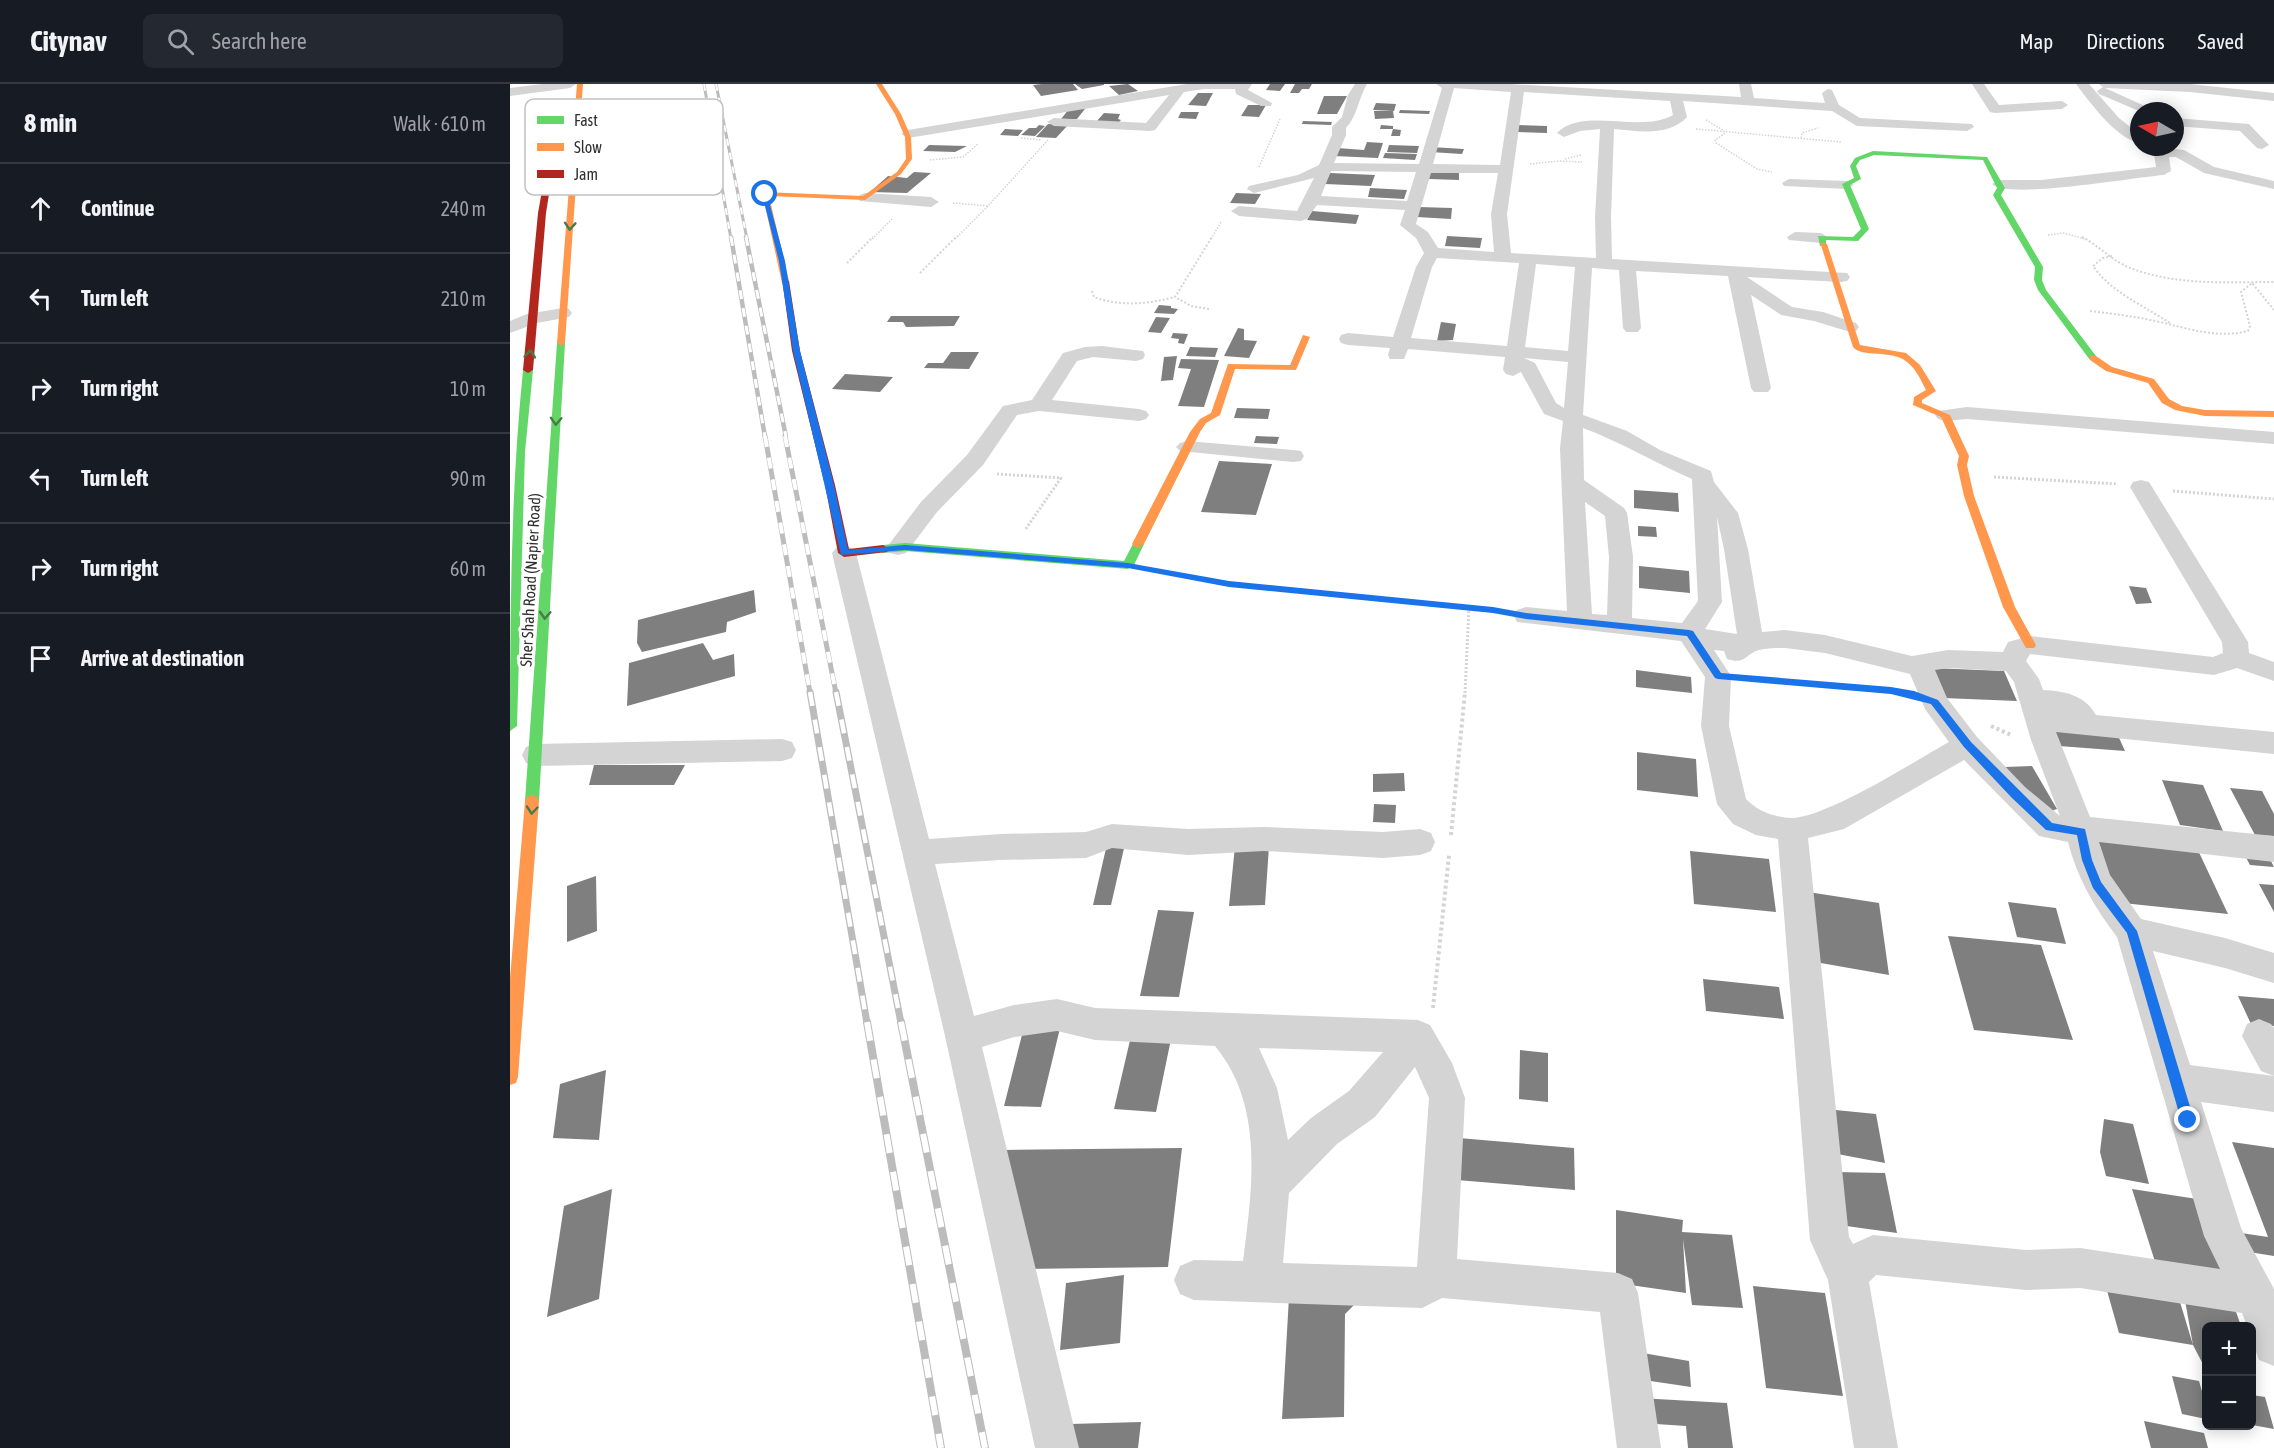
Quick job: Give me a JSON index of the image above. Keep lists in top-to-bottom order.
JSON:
{
  "streets": {
    "street": ["Sher Shah Road (Napier Road)"]
  },
  "legend": ["Fast", "Slow", "Jam"],
  "north": "left",
  "page": {
    "header": "Citynav",
    "search": "Search here",
    "nav": ["Map", "Directions", "Saved"],
    "heading": ["8 min", "Walk · 610 m"],
    "list": [
      ["Continue", "240 m"],
      ["Turn left", "210 m"],
      ["Turn right", "10 m"],
      ["Turn left", "90 m"],
      ["Turn right", "60 m"],
      "Arrive at destination"
    ],
    "map_buttons": ["+", "−"]
  }
}
